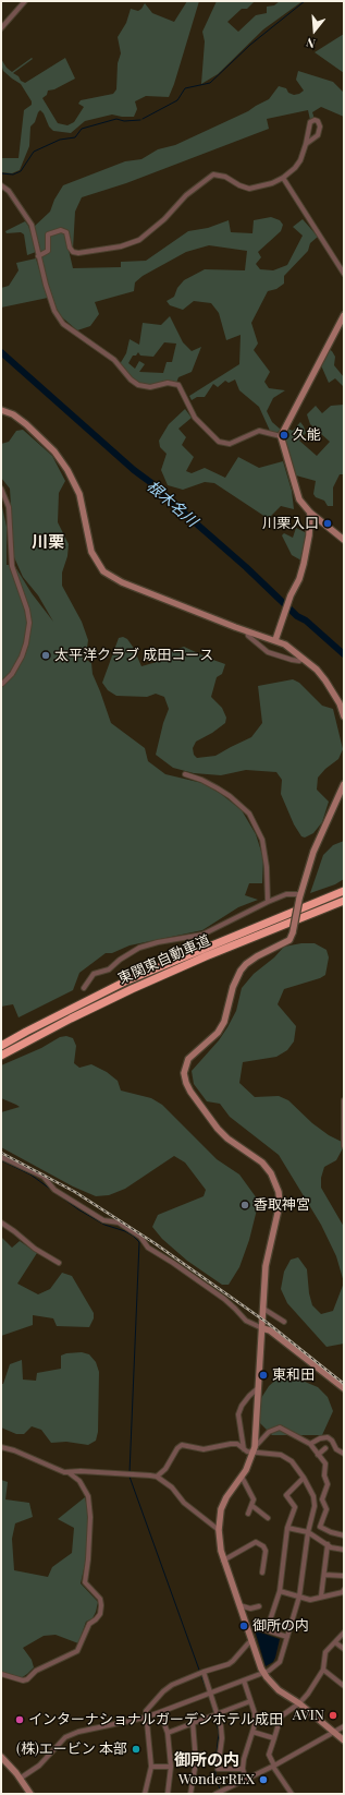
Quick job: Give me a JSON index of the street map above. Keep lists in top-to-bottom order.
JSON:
{
  "streets": {
    "highway": ["東関東自動車道"]
  },
  "districts": ["川栗", "御所の内"],
  "water": ["根木名川"],
  "places": [
    "久能",
    "川栗入口",
    "太平洋クラブ 成田コース",
    "香取神宮",
    "東和田",
    "御所の内",
    "AVIN",
    "インターナショナルガーデンホテル成田",
    "(株)エービン 本部",
    "WonderREX"
  ],
  "north": "bottom"
}
